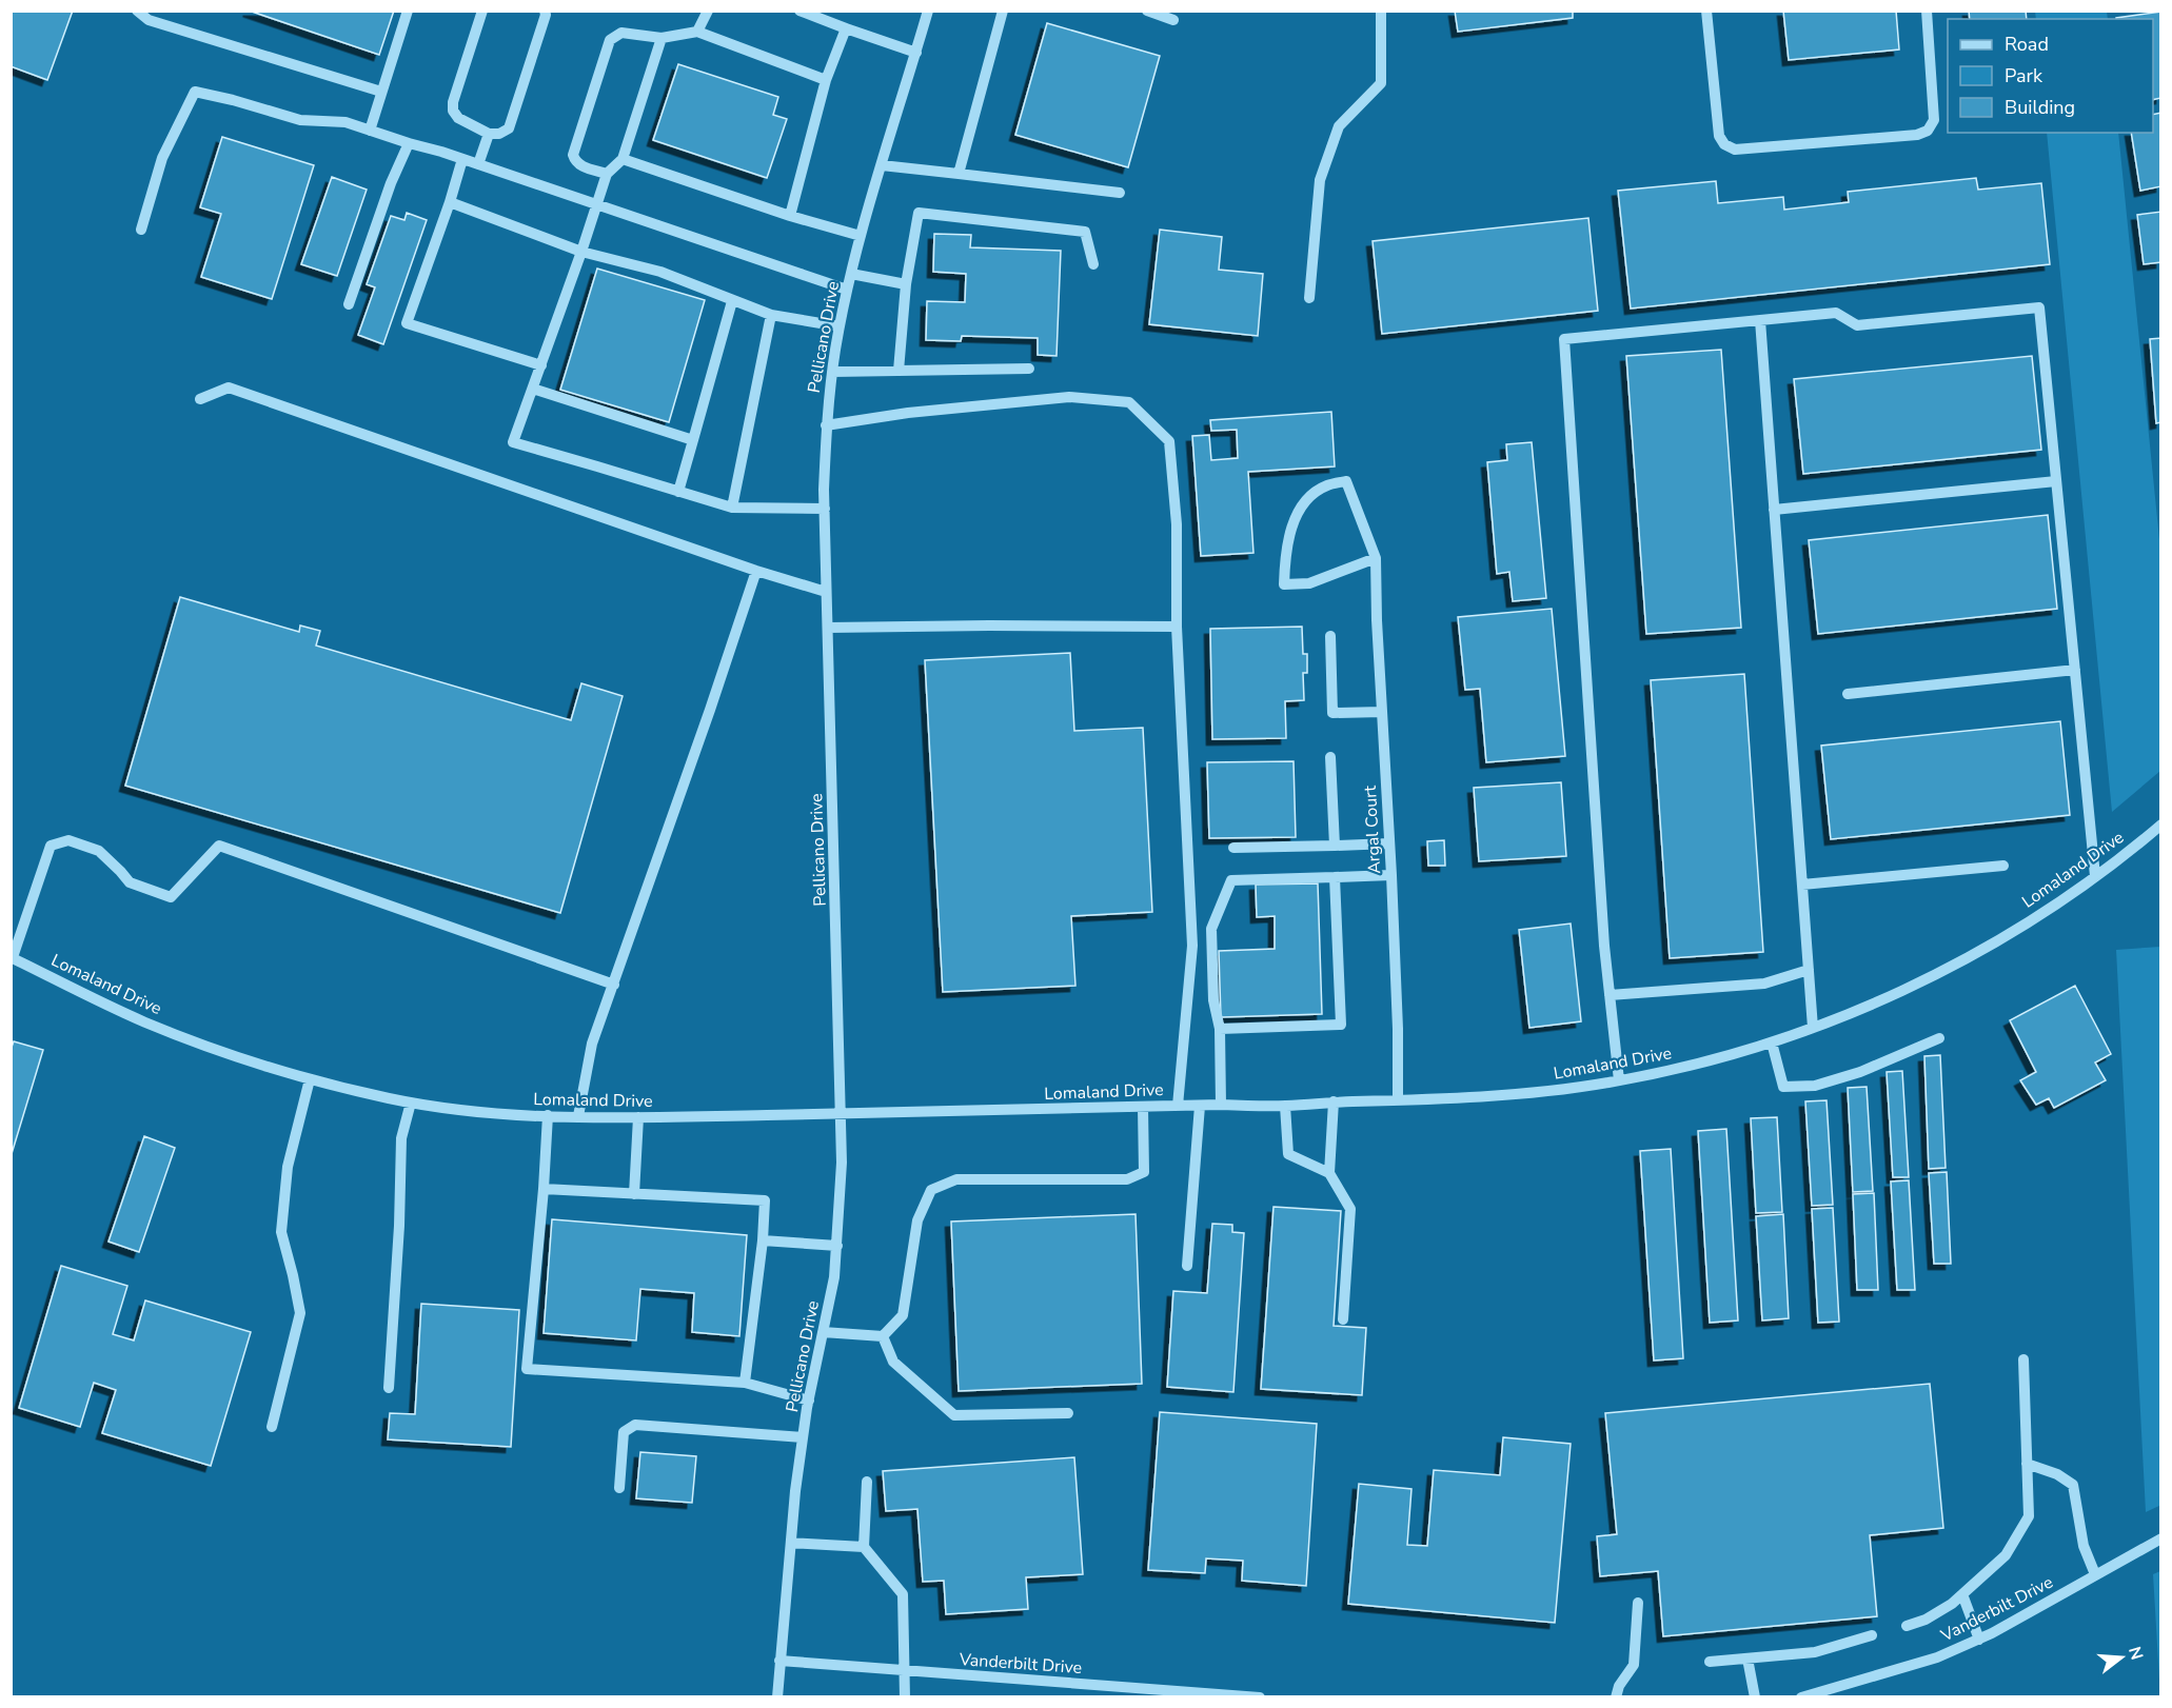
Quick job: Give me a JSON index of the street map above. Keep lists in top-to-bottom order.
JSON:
{
  "streets": {
    "street": [
      "Pellicano Drive",
      "Argal Court",
      "Lomaland Drive",
      "Vanderbilt Drive"
    ]
  },
  "crossings": [
    ["Pellicano Drive", "Lomaland Drive"],
    ["Pellicano Drive", "Vanderbilt Drive"],
    ["Argal Court", "Lomaland Drive"]
  ],
  "legend": ["Road", "Park", "Building"],
  "north": "right"
}
